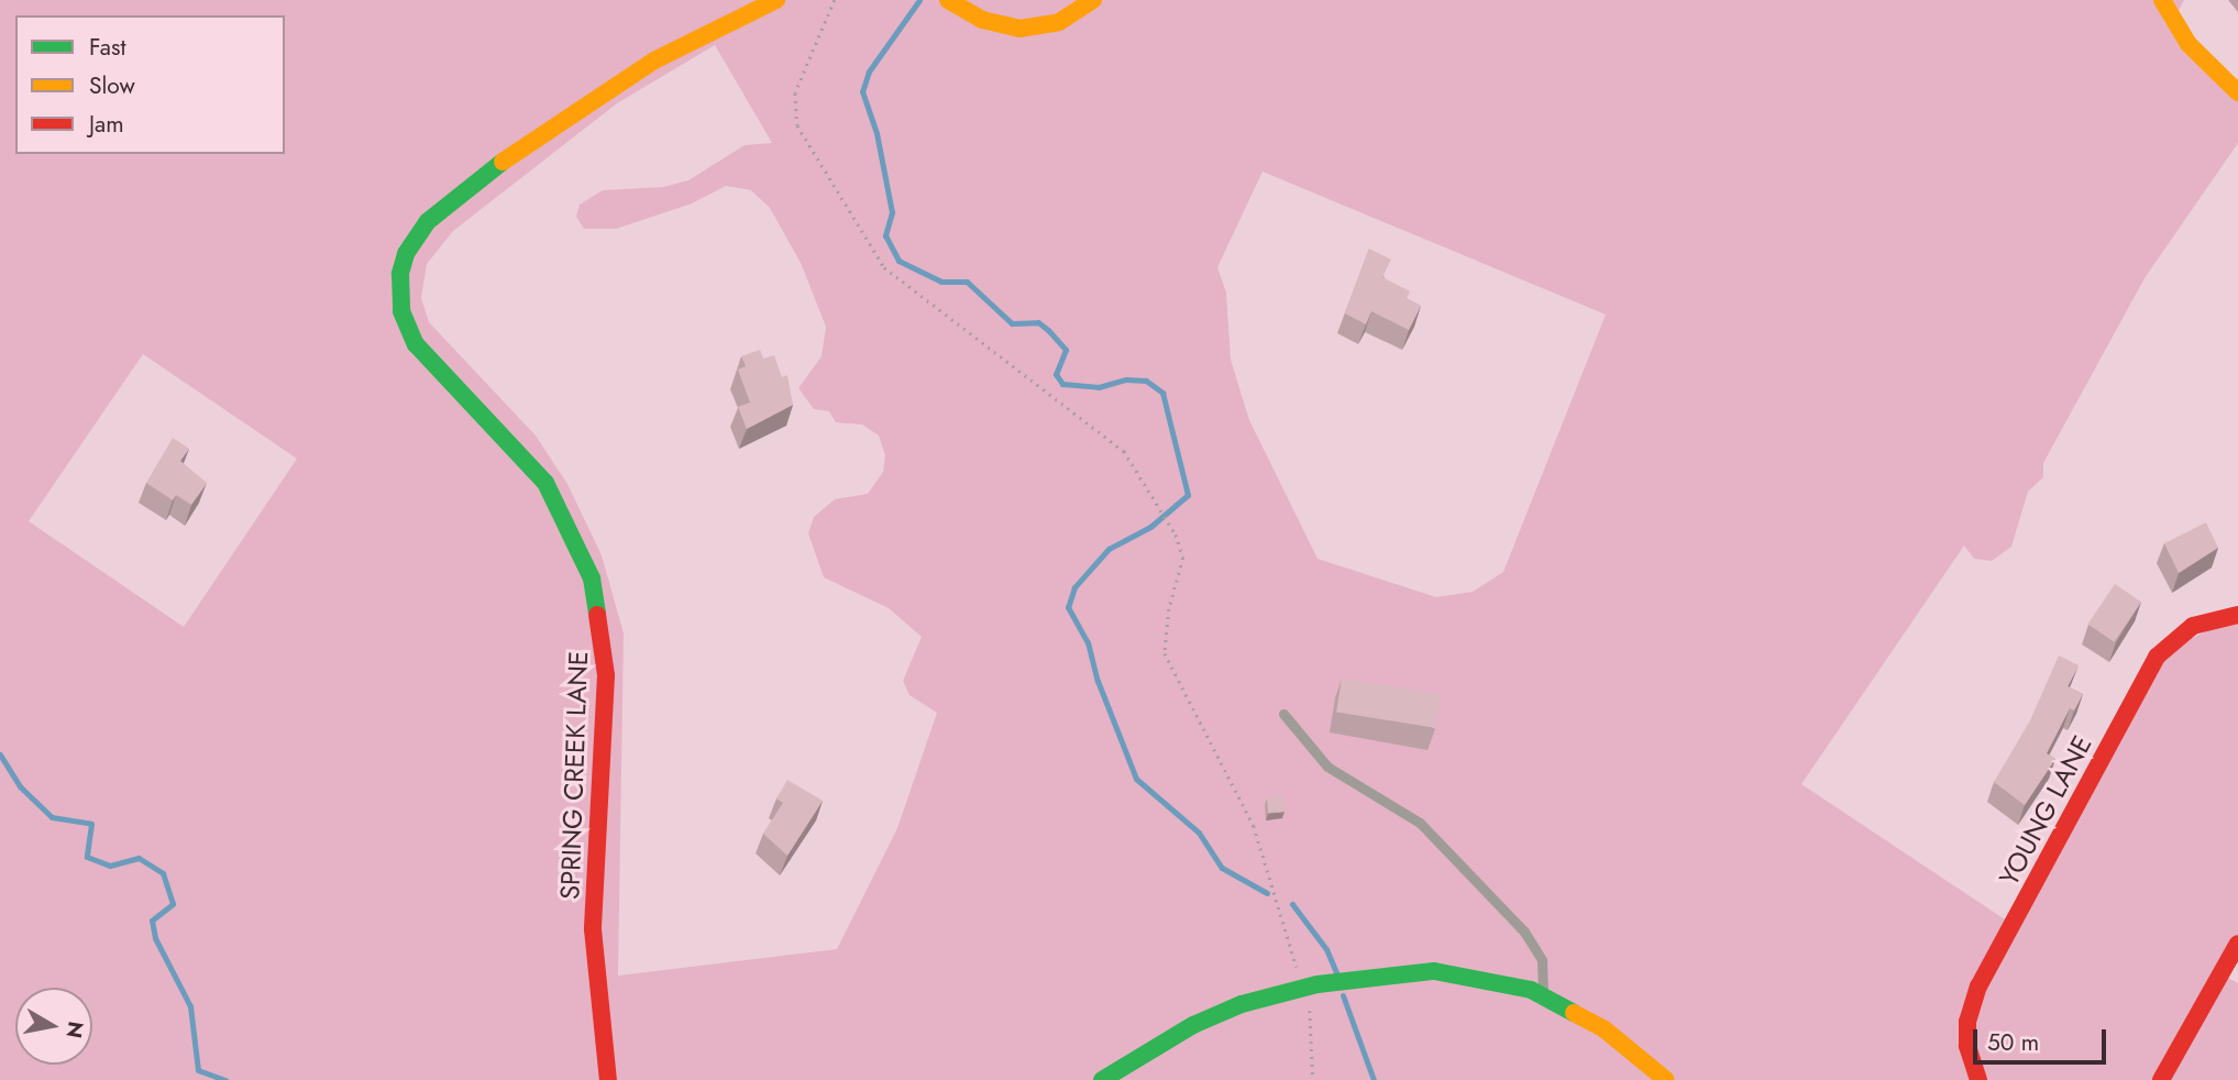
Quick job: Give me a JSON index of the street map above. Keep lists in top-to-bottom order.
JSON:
{
  "streets": {
    "street": ["SPRING CREEK LANE", "YOUNG LANE"]
  },
  "legend": ["Fast", "Slow", "Jam"],
  "scale_bar": "50 m",
  "north": "right"
}
